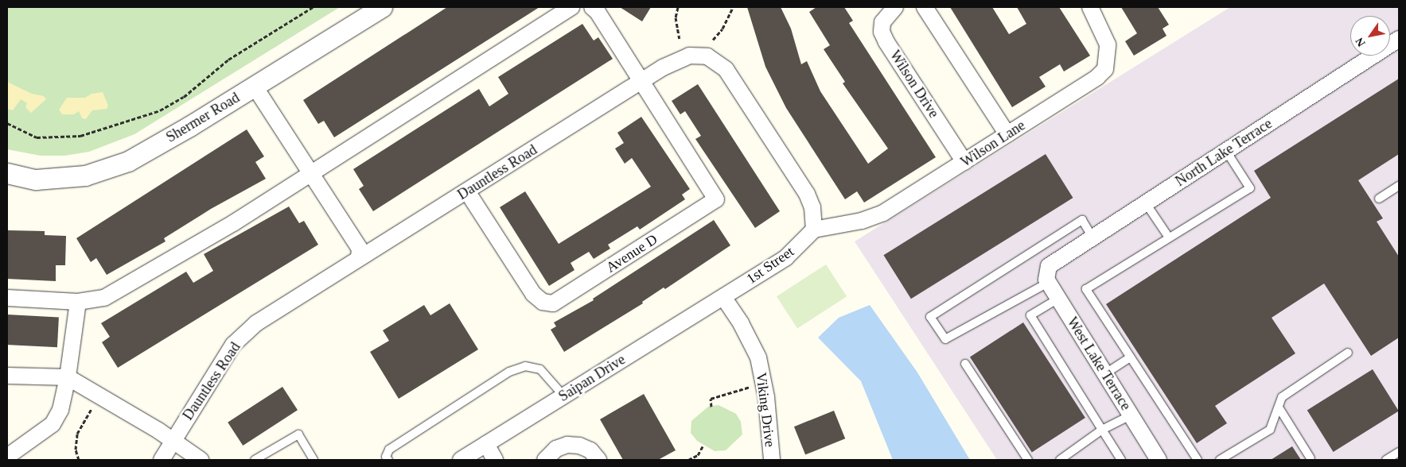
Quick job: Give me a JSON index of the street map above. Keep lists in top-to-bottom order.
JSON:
{
  "streets": {
    "street": [
      "Wilson Drive",
      "Shermer Road",
      "Wilson Lane",
      "North Lake Terrace",
      "Dauntless Road",
      "Avenue D",
      "1st Street",
      "West Lake Terrace",
      "Saipan Drive",
      "Viking Drive"
    ]
  },
  "crossings": [
    ["Wilson Drive", "Wilson Lane"],
    ["Wilson Lane", "Dauntless Road"],
    ["Wilson Lane", "1st Street"],
    ["North Lake Terrace", "West Lake Terrace"],
    ["Dauntless Road", "Avenue D"],
    ["Dauntless Road", "1st Street"],
    ["1st Street", "Saipan Drive"],
    ["1st Street", "Viking Drive"],
    ["Saipan Drive", "Viking Drive"]
  ],
  "north": "bottom left"
}
